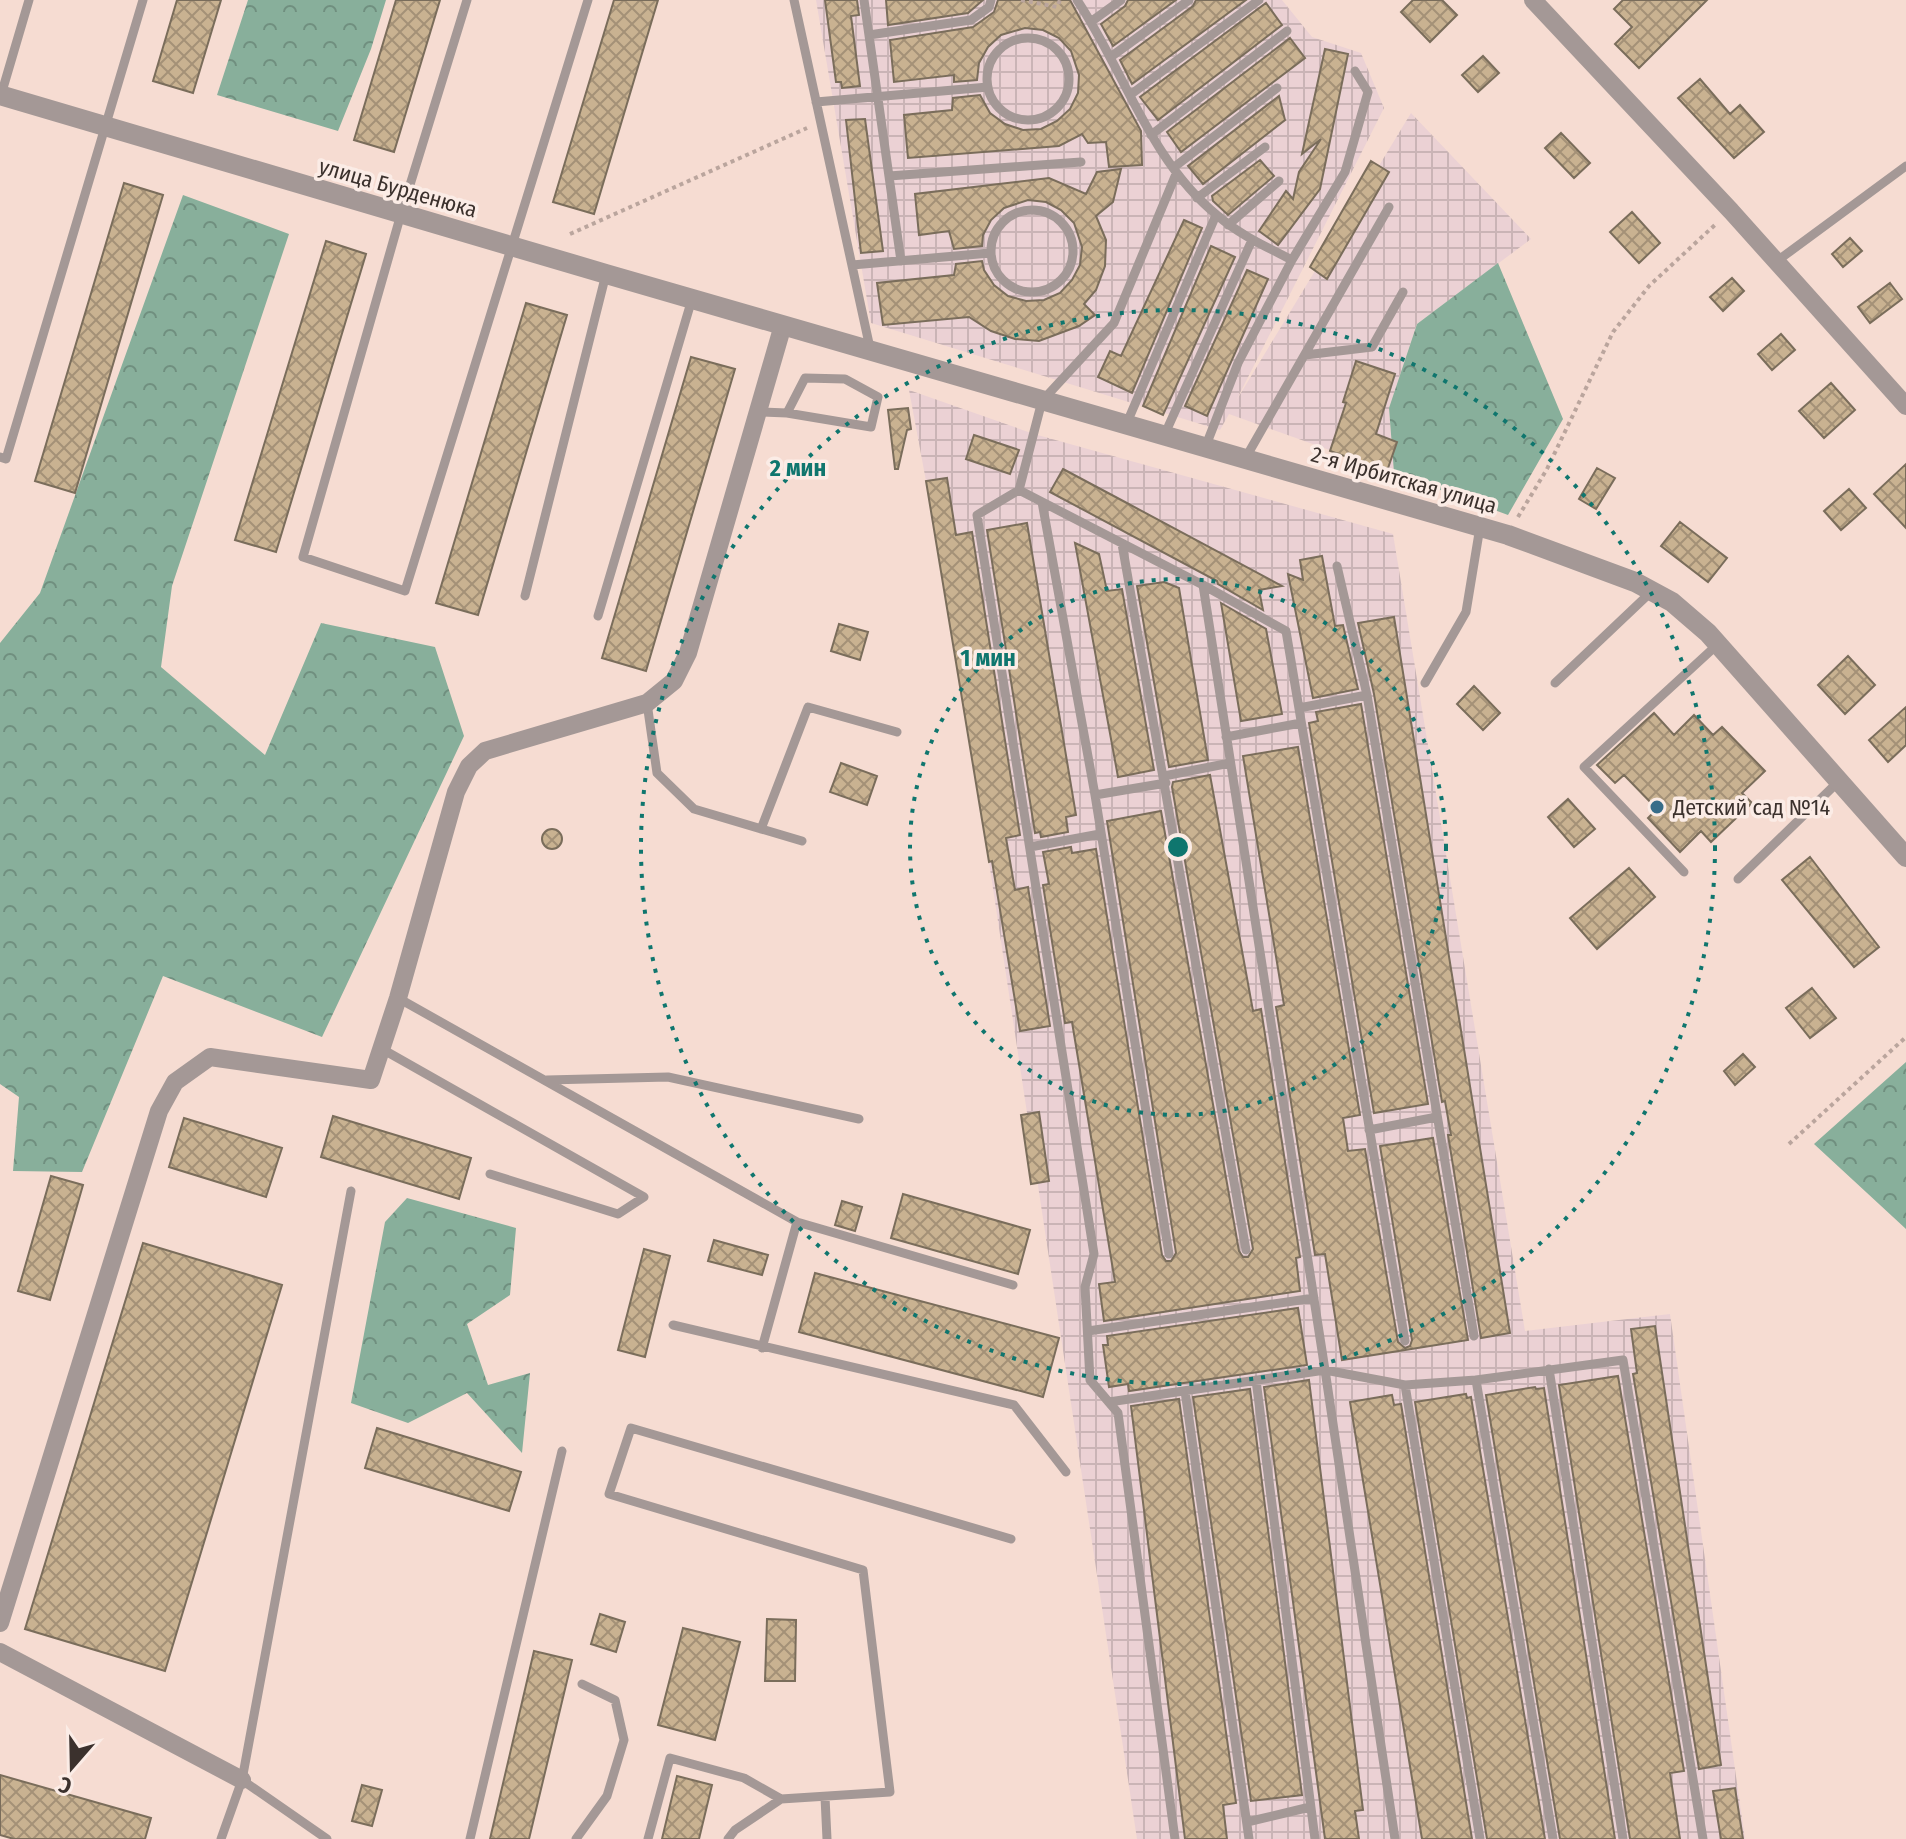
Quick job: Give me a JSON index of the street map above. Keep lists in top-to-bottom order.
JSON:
{
  "streets": {
    "street": ["улица Бурденюка", "2-я Ирбитская улица"]
  },
  "crossings": [
    ["улица Бурденюка", "2-я Ирбитская улица"]
  ],
  "places": ["Детский сад №14"],
  "north": "bottom",
  "rings": ["2 мин", "1 мин"]
}
